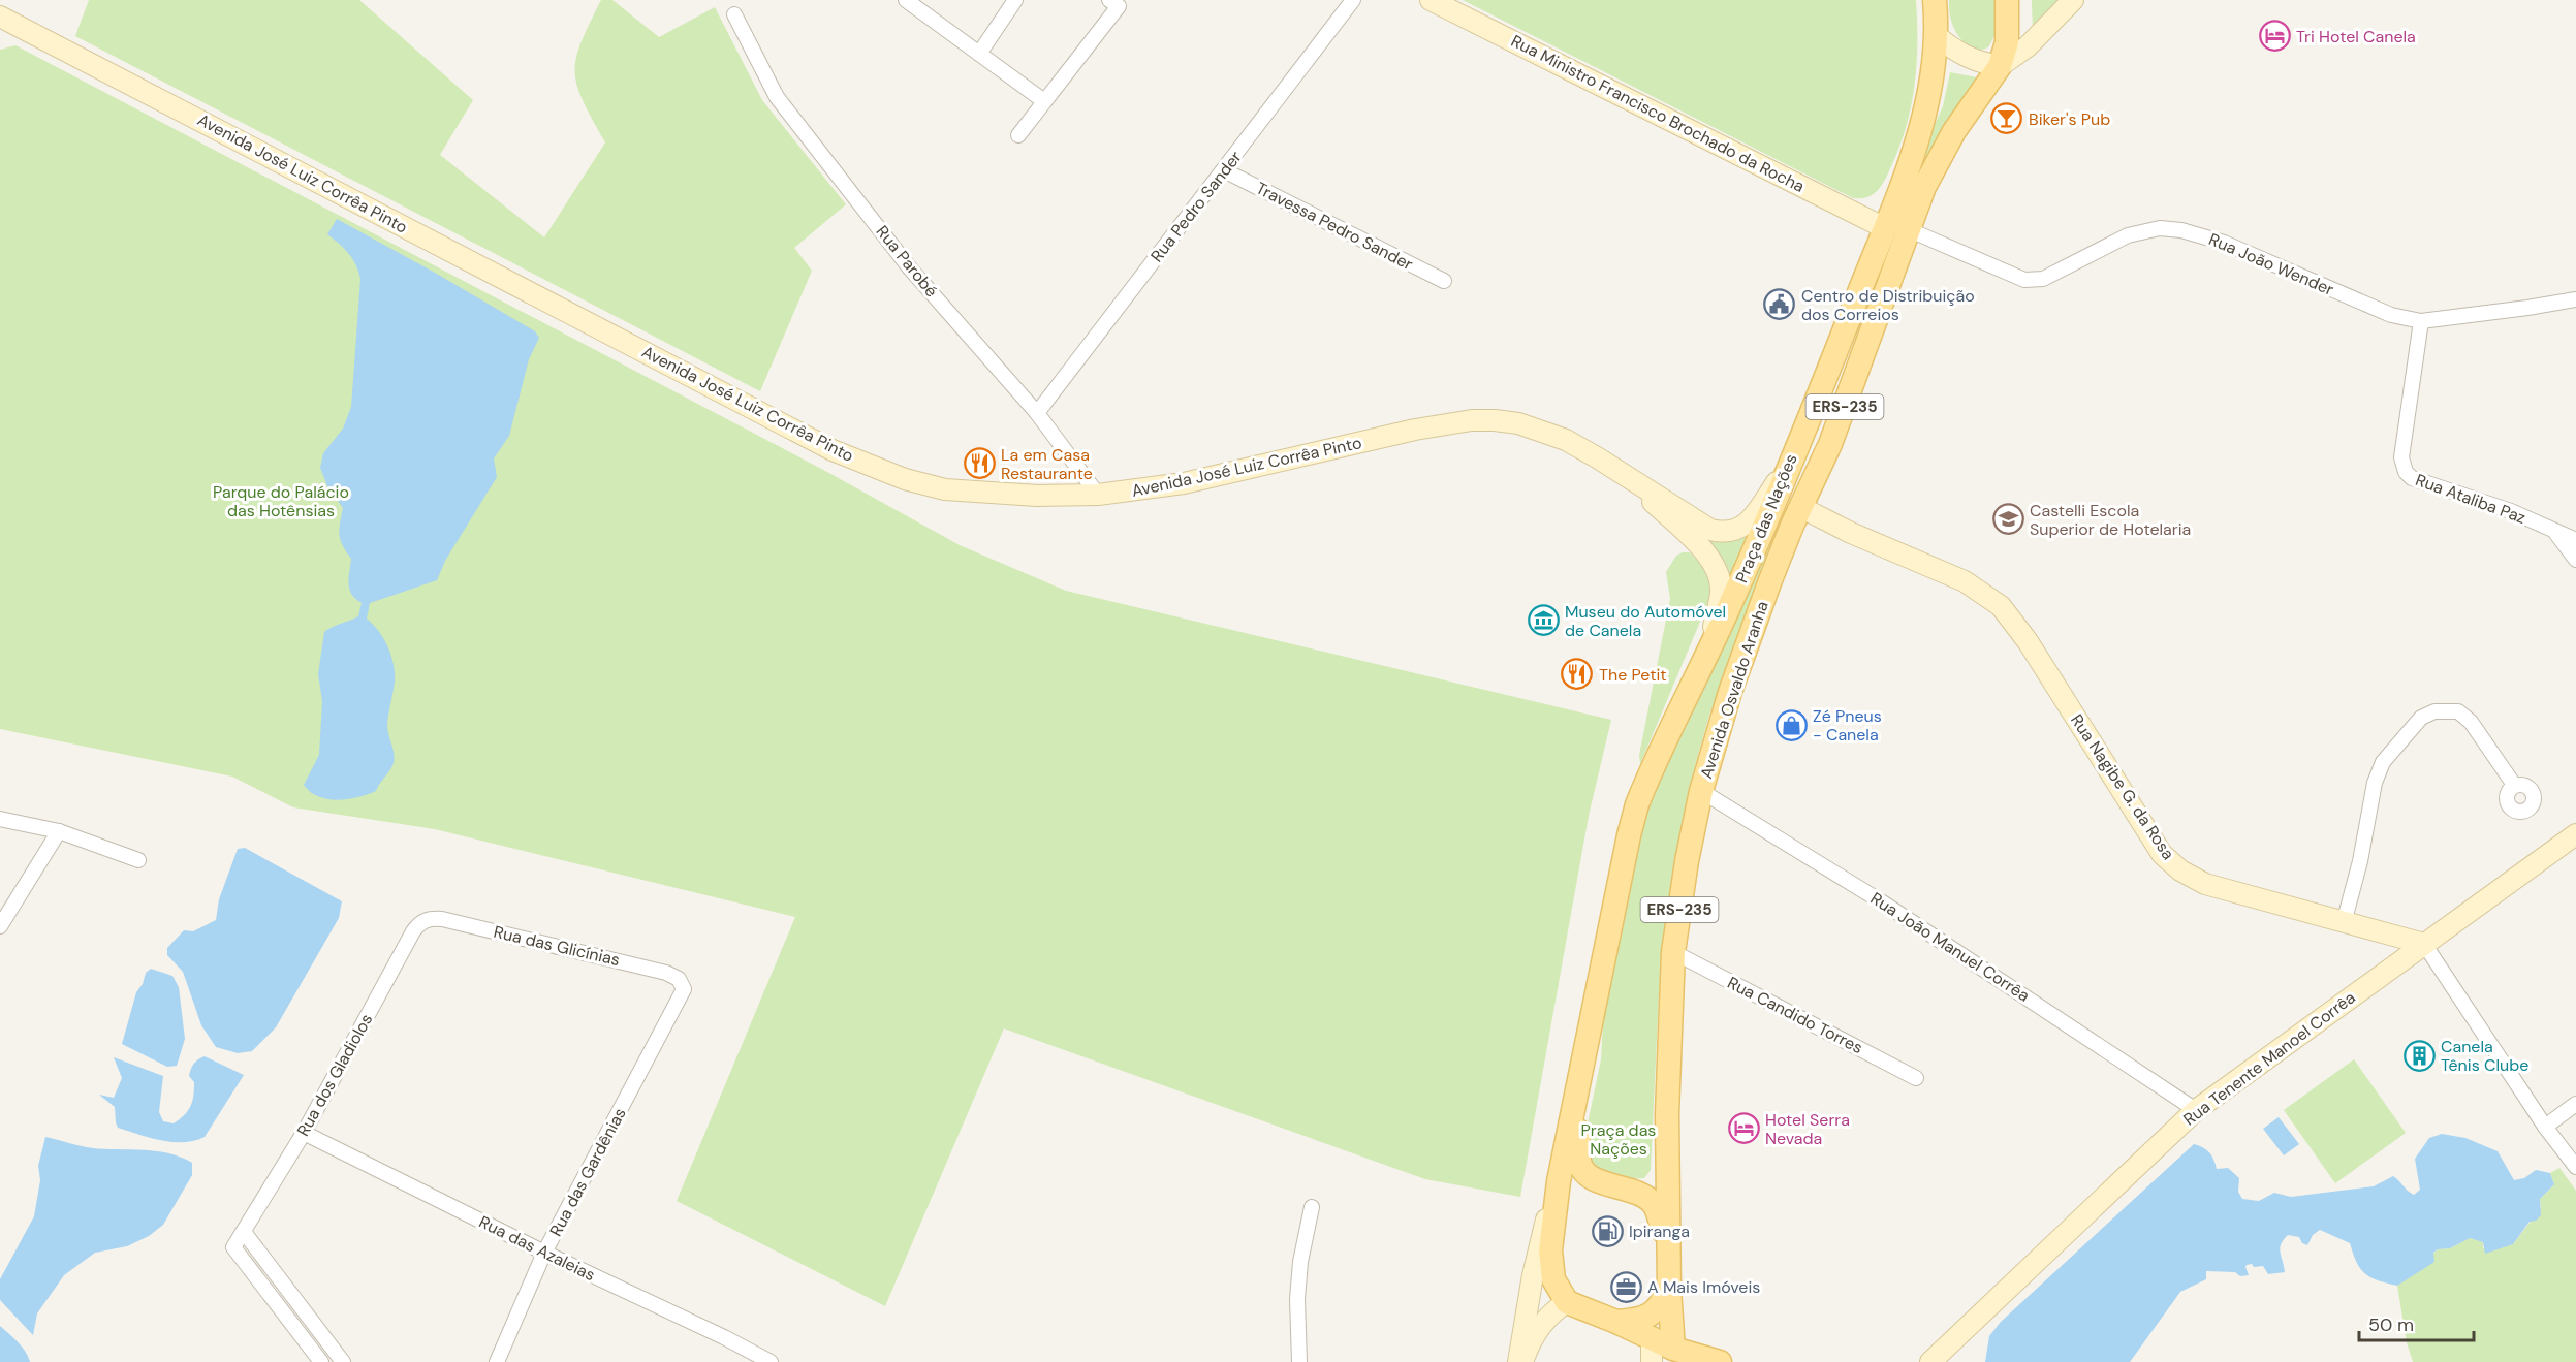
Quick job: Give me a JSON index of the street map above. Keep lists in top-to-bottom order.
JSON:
{
  "streets": {
    "main road": ["ERS-235", "Praça das Nações", "Avenida Osvaldo Aranha"],
    "street": [
      "Rua Ministro Francisco Brochado da Rocha",
      "Avenida José Luiz Corrêa Pinto",
      "Rua Pedro Sander",
      "Travessa Pedro Sander",
      "Rua Parobé",
      "Rua João Wender",
      "Rua Ataliba Paz",
      "Rua Nagibe G. da Rosa",
      "Rua das Glicínias",
      "Rua João Manuel Corrêa",
      "Rua Candido Torres",
      "Rua Tenente Manoel Corrêa",
      "Rua dos Gladiolos",
      "Rua das Gardênias",
      "Rua das Azaleias"
    ]
  },
  "crossings": [
    ["Rua Ministro Francisco Brochado da Rocha", "Praça das Nações"],
    ["Avenida José Luiz Corrêa Pinto", "Rua Parobé"],
    ["Avenida José Luiz Corrêa Pinto", "Praça das Nações"],
    ["Rua Pedro Sander", "Travessa Pedro Sander"],
    ["Rua Pedro Sander", "Rua Parobé"],
    ["Rua João Wender", "Rua Ataliba Paz"],
    ["Rua João Wender", "Avenida Osvaldo Aranha"],
    ["ERS-235", "Praça das Nações"],
    ["ERS-235", "Avenida Osvaldo Aranha"],
    ["Praça das Nações", "Avenida Osvaldo Aranha"],
    ["Avenida Osvaldo Aranha", "Rua Nagibe G. da Rosa"],
    ["Avenida Osvaldo Aranha", "Rua João Manuel Corrêa"],
    ["Avenida Osvaldo Aranha", "Rua Candido Torres"],
    ["Rua Nagibe G. da Rosa", "Rua Tenente Manoel Corrêa"],
    ["Rua das Glicínias", "Rua dos Gladiolos"],
    ["Rua das Glicínias", "Rua das Gardênias"],
    ["Rua João Manuel Corrêa", "Rua Tenente Manoel Corrêa"],
    ["Rua dos Gladiolos", "Rua das Azaleias"],
    ["Rua das Gardênias", "Rua das Azaleias"]
  ],
  "parks": ["Parque do Palácio das Hotênsias", "Praça das Nações"],
  "places": {
    "hotel": ["Tri Hotel Canela", "Hotel Serra Nevada"],
    "bar": ["Biker's Pub"],
    "public building": ["Centro de Distribuição dos Correios"],
    "restaurant": ["La em Casa Restaurante", "The Petit"],
    "school or university": ["Castelli Escola Superior de Hotelaria"],
    "museum": ["Museu do Automóvel de Canela"],
    "shop": ["Zé Pneus - Canela"],
    "building": ["Canela Tênis Clube"],
    "fuel station": ["Ipiranga"],
    "office": ["A Mais Imóveis"]
  },
  "scale_bar": "50 m"
}
